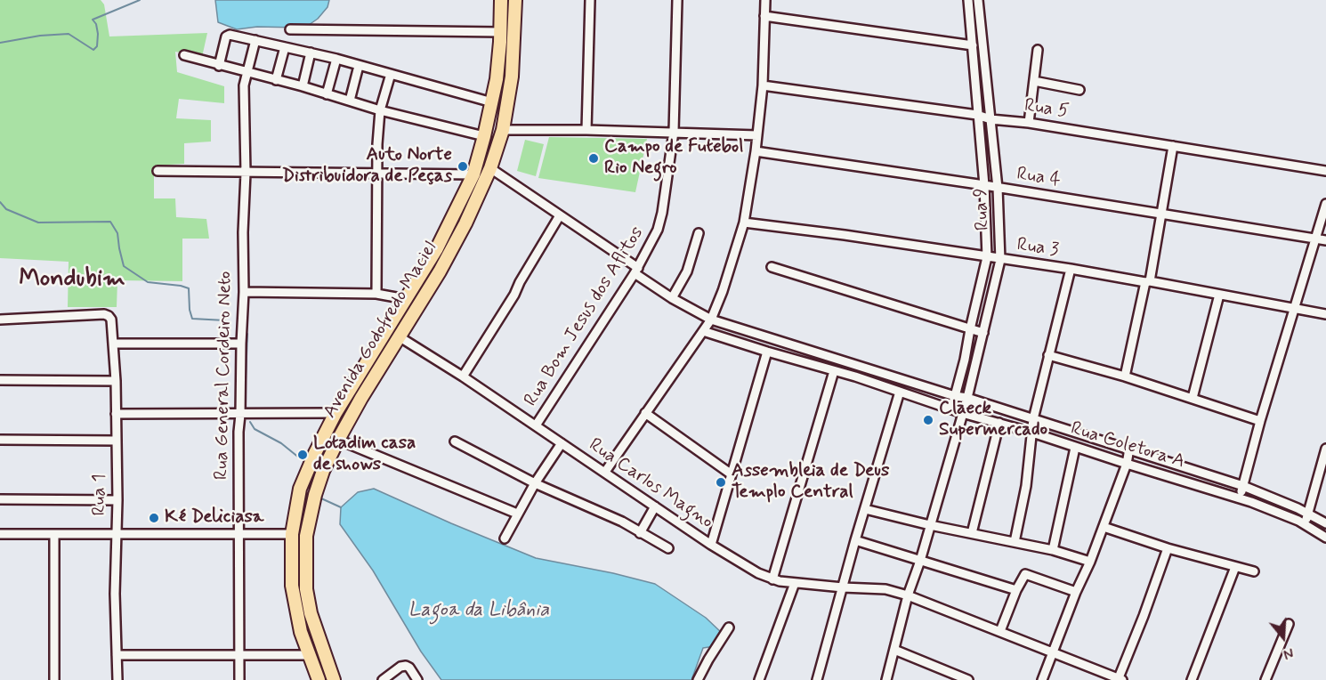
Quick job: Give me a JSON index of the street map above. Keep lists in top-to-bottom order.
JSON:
{
  "streets": {
    "main road": ["Avenida Godofredo Maciel"],
    "street": [
      "Rua 5",
      "Rua 4",
      "Rua 9",
      "Rua 3",
      "Rua Bom Jesus dos Aflitos",
      "Rua General Cordeiro Neto",
      "Rua Coletora A",
      "Rua Carlos Magno",
      "Rua 1"
    ]
  },
  "crossings": [
    ["Rua 5", "Rua 9"],
    ["Rua 4", "Rua 9"],
    ["Rua 9", "Rua 3"],
    ["Rua 9", "Rua Coletora A"],
    ["Rua Bom Jesus dos Aflitos", "Rua Coletora A"],
    ["Rua Bom Jesus dos Aflitos", "Rua Carlos Magno"],
    ["Avenida Godofredo Maciel", "Rua Coletora A"],
    ["Avenida Godofredo Maciel", "Rua Carlos Magno"]
  ],
  "districts": ["Mondubim"],
  "water": ["Lagoa da Libânia"],
  "places": [
    "Campo de Futebol Rio Negro",
    "Auto Norte Distribuidora de Peças",
    "Claeck Supermercado",
    "Lotadim casa de shows",
    "Assembleia de Deus Templo Central",
    "Ké Deliciasa"
  ],
  "north": "bottom"
}
